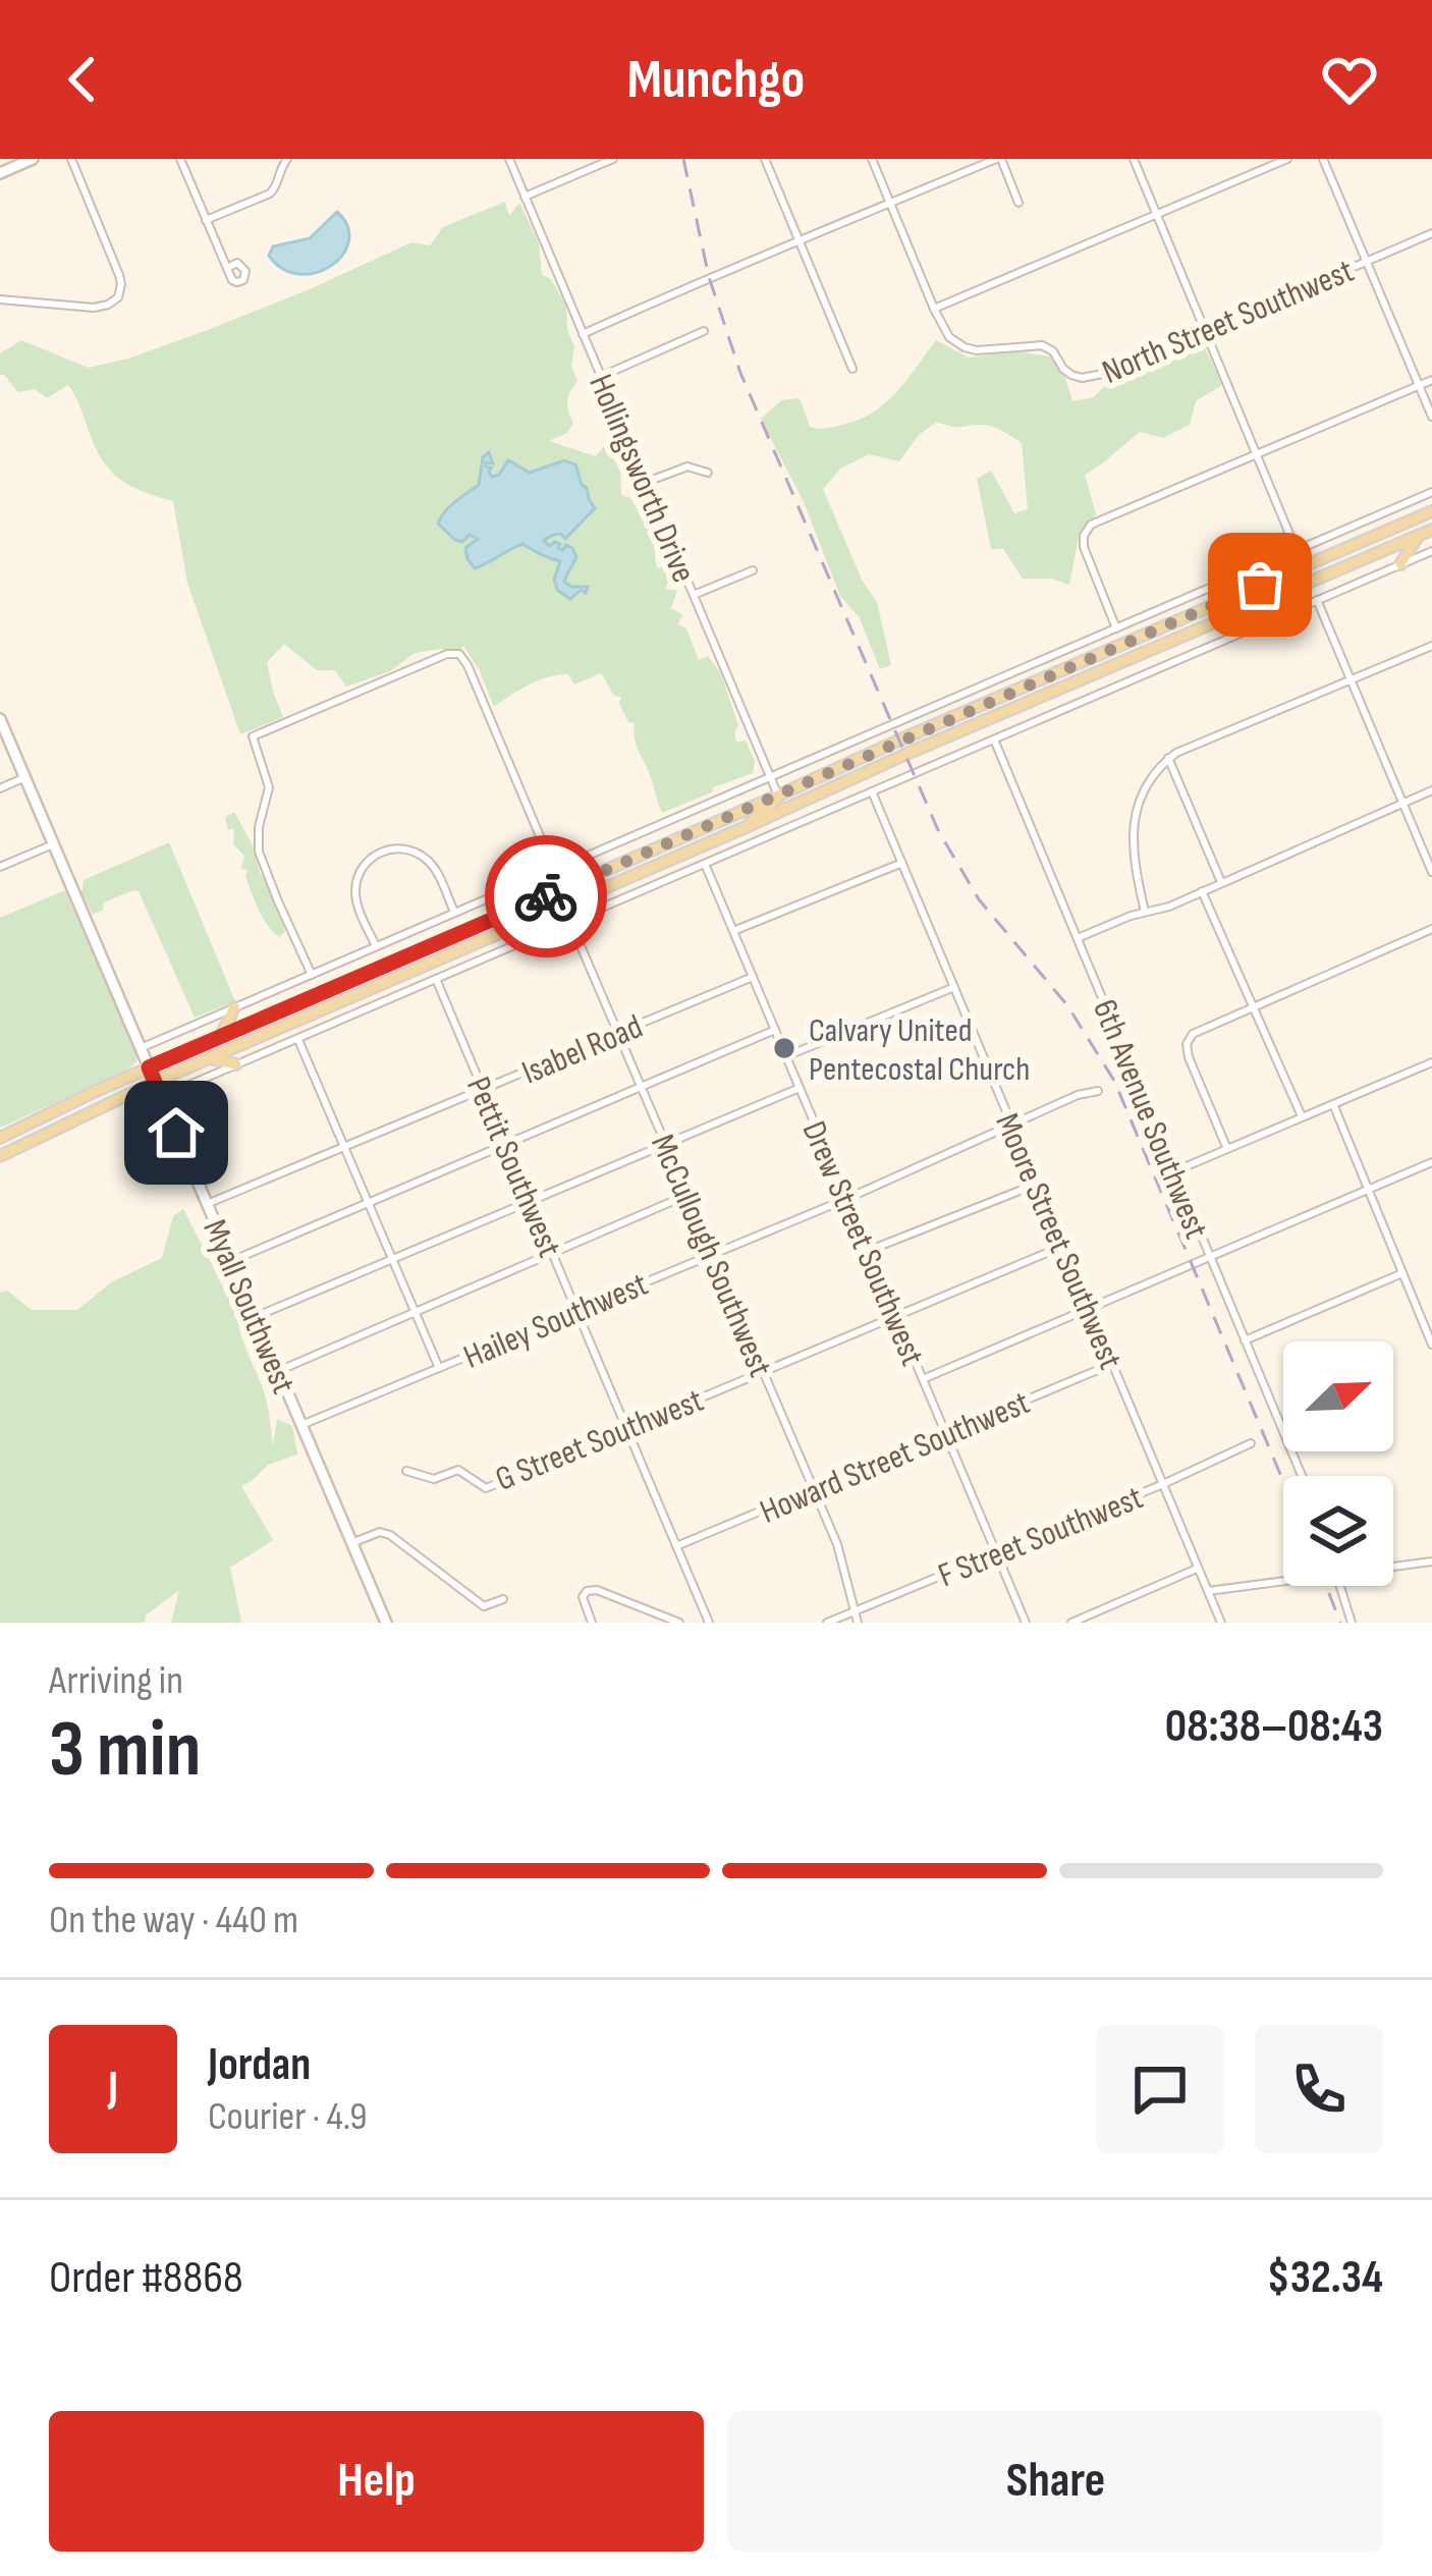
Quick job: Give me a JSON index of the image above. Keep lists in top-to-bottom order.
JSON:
{
  "streets": {
    "street": [
      "North Street Southwest",
      "Hollingsworth Drive",
      "Isabel Road",
      "6th Avenue Southwest",
      "Pettit Southwest",
      "Moore Street Southwest",
      "Drew Street Southwest",
      "McCullough Southwest",
      "Myall Southwest",
      "Hailey Southwest",
      "G Street Southwest",
      "Howard Street Southwest",
      "F Street Southwest"
    ]
  },
  "crossings": [
    ["Isabel Road", "Pettit Southwest"],
    ["Isabel Road", "Drew Street Southwest"],
    ["Isabel Road", "McCullough Southwest"],
    ["Isabel Road", "Myall Southwest"],
    ["Pettit Southwest", "Hailey Southwest"],
    ["Pettit Southwest", "G Street Southwest"],
    ["Pettit Southwest", "Howard Street Southwest"],
    ["Moore Street Southwest", "Hailey Southwest"],
    ["Moore Street Southwest", "G Street Southwest"],
    ["Moore Street Southwest", "Howard Street Southwest"],
    ["Moore Street Southwest", "F Street Southwest"],
    ["Drew Street Southwest", "Hailey Southwest"],
    ["Drew Street Southwest", "G Street Southwest"],
    ["Drew Street Southwest", "Howard Street Southwest"],
    ["Drew Street Southwest", "F Street Southwest"],
    ["McCullough Southwest", "Hailey Southwest"],
    ["McCullough Southwest", "G Street Southwest"],
    ["McCullough Southwest", "Howard Street Southwest"],
    ["McCullough Southwest", "F Street Southwest"],
    ["Myall Southwest", "Hailey Southwest"]
  ],
  "places": ["Calvary United Pentecostal Church"],
  "north": "top right",
  "page": {
    "header": "Munchgo",
    "heading": ["3 min", "Arriving in", "08:38–08:43"],
    "panel": [
      "Jordan",
      "Courier · 4.9",
      "Order #8868",
      "$32.34"
    ],
    "bar": "On the way · 440 m",
    "round": "J",
    "buttons": ["Help", "Share"]
  }
}
